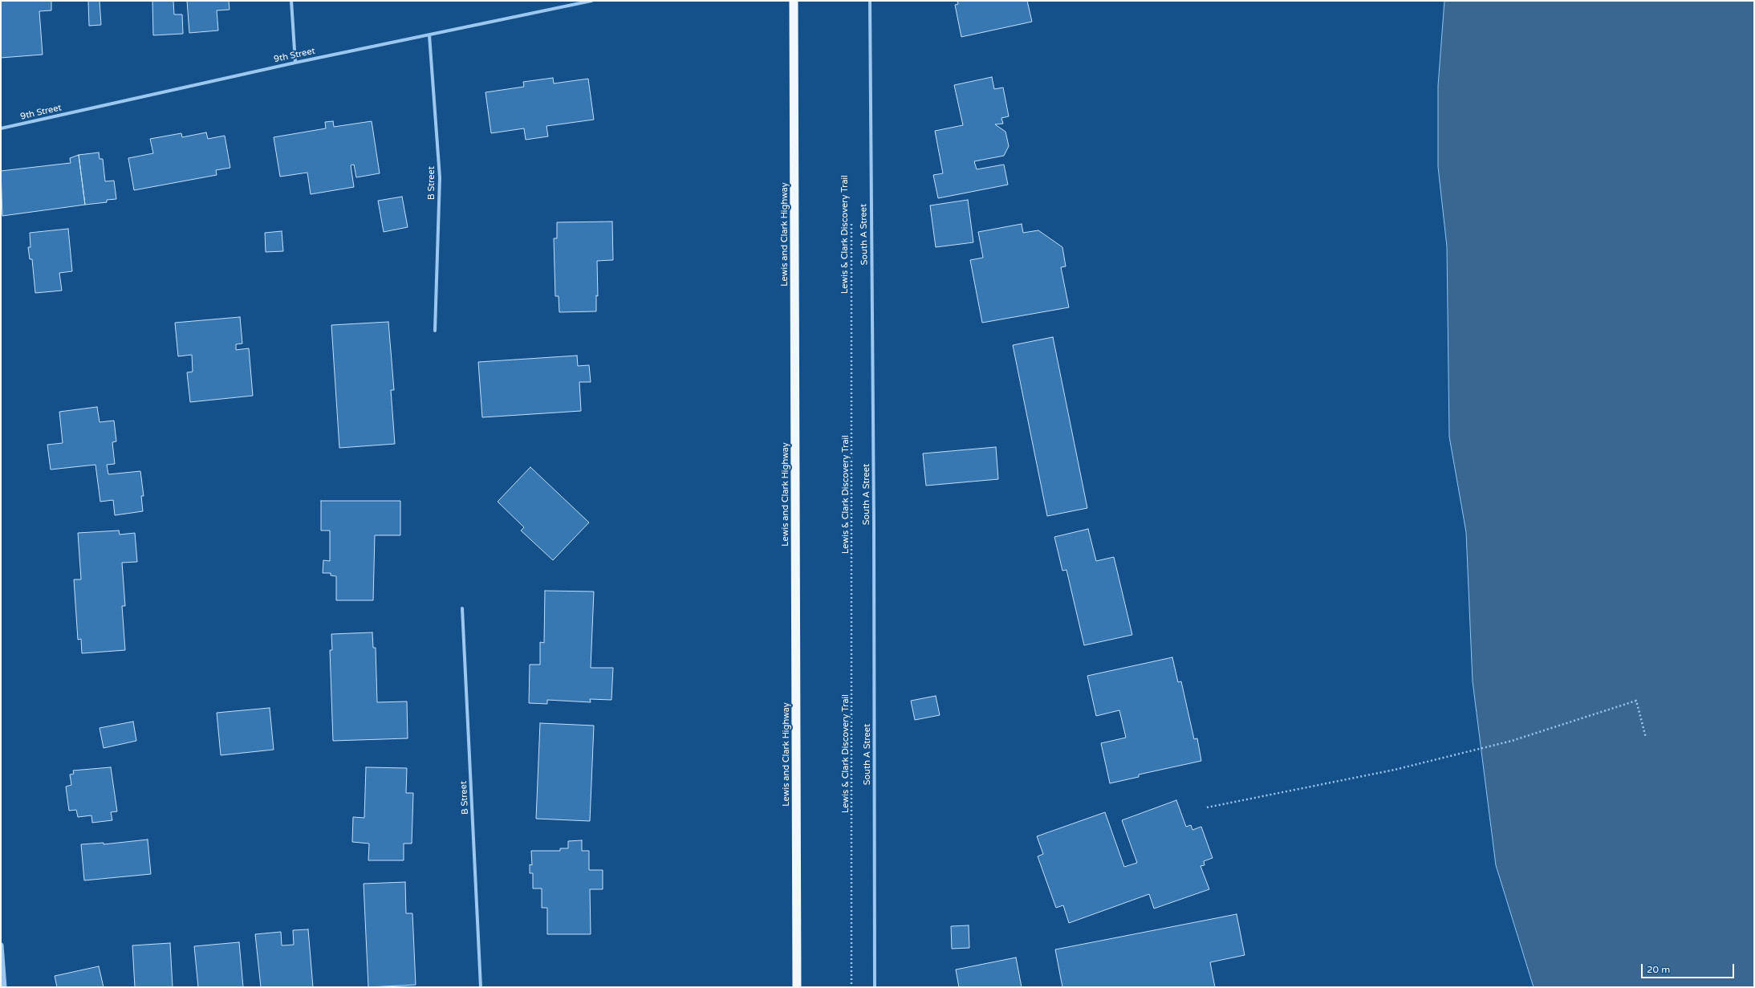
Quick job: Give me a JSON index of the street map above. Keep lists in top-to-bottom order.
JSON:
{
  "streets": {
    "highway": ["Lewis and Clark Highway"],
    "street": ["9th Street", "B Street", "South A Street"],
    "path": ["Lewis & Clark Discovery Trail"]
  },
  "crossings": [
    ["9th Street", "B Street"]
  ],
  "scale_bar": "20 m"
}
